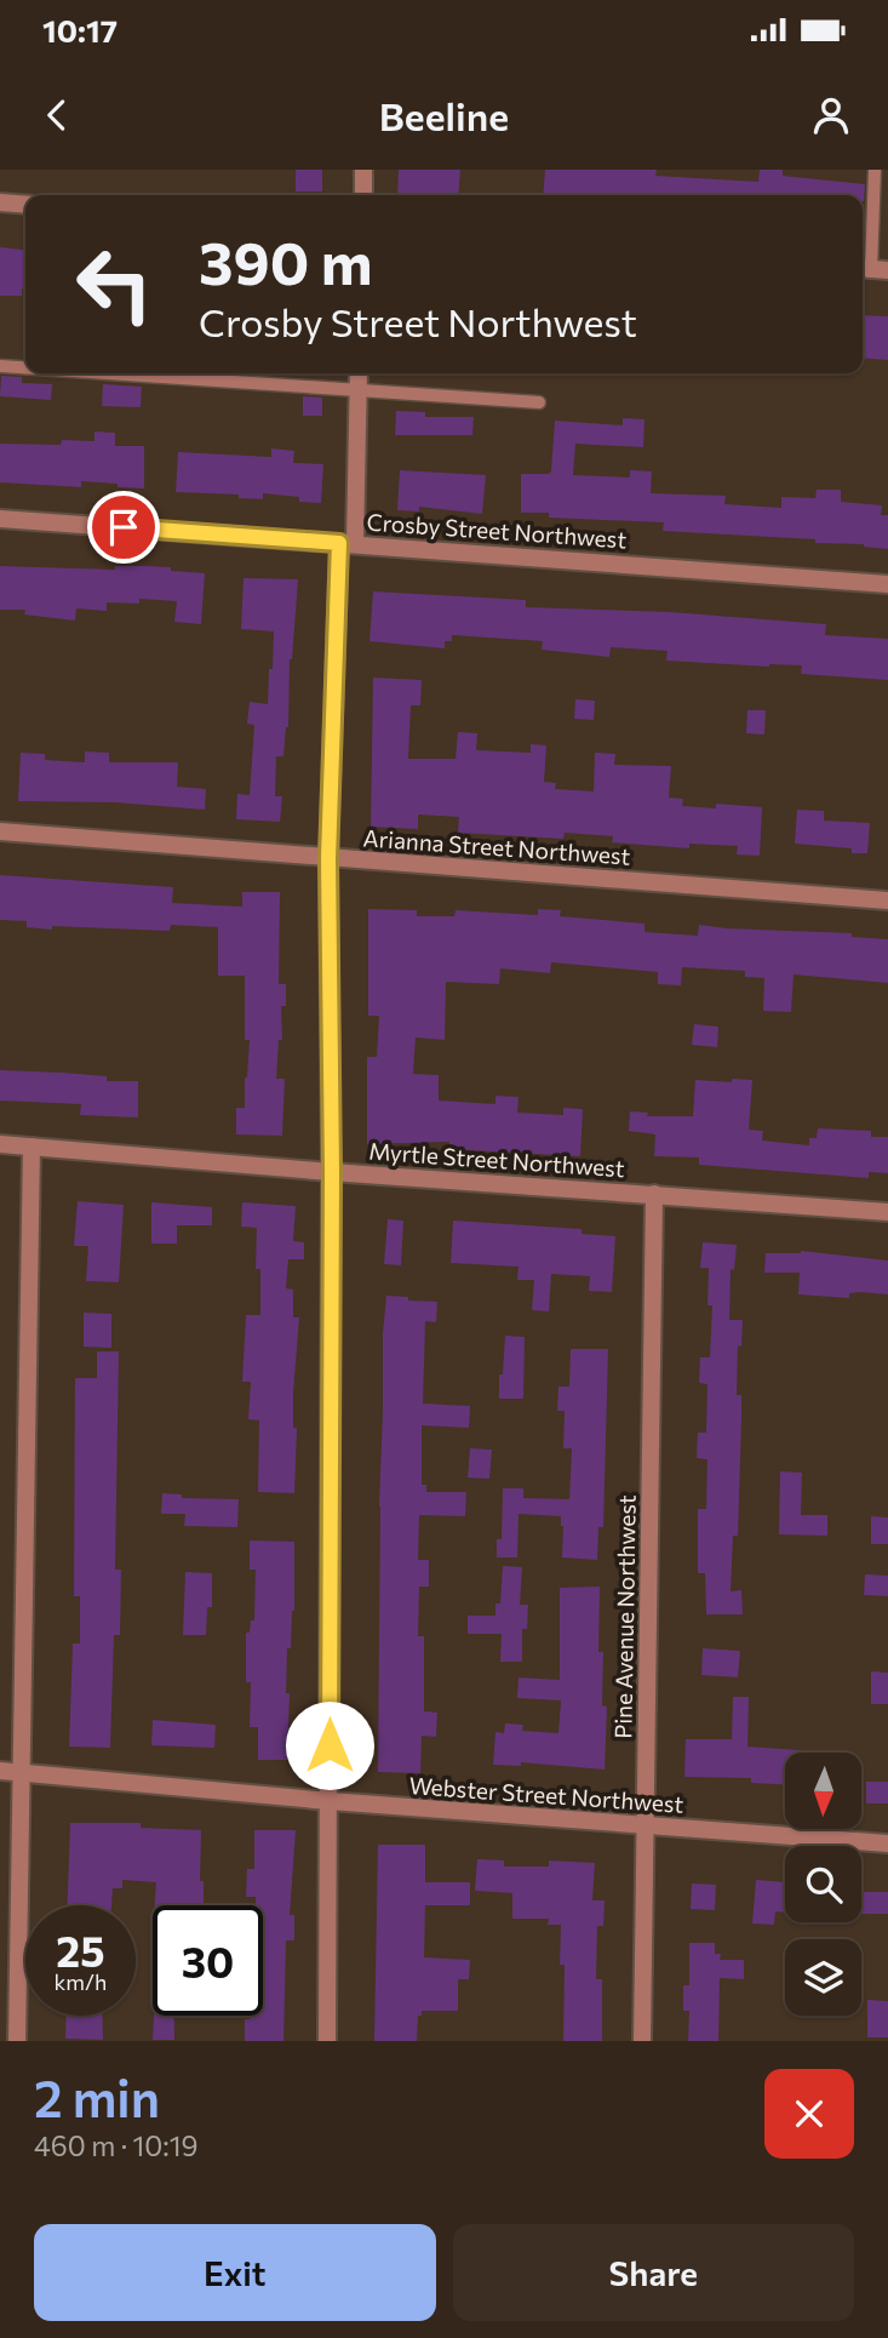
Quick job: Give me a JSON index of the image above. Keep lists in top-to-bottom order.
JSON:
{
  "streets": {
    "street": [
      "Crosby Street Northwest",
      "Arianna Street Northwest",
      "Myrtle Street Northwest",
      "Pine Avenue Northwest",
      "Webster Street Northwest"
    ]
  },
  "crossings": [
    ["Myrtle Street Northwest", "Pine Avenue Northwest"],
    ["Pine Avenue Northwest", "Webster Street Northwest"]
  ],
  "north": "bottom",
  "page": {
    "status": "10:17",
    "header": "Beeline",
    "turn": ["390 m", "Crosby Street Northwest"],
    "speed": "25 km/h",
    "limit": "30",
    "heading": ["2 min", "460 m · 10:19"],
    "buttons": ["Exit", "Share"]
  }
}
